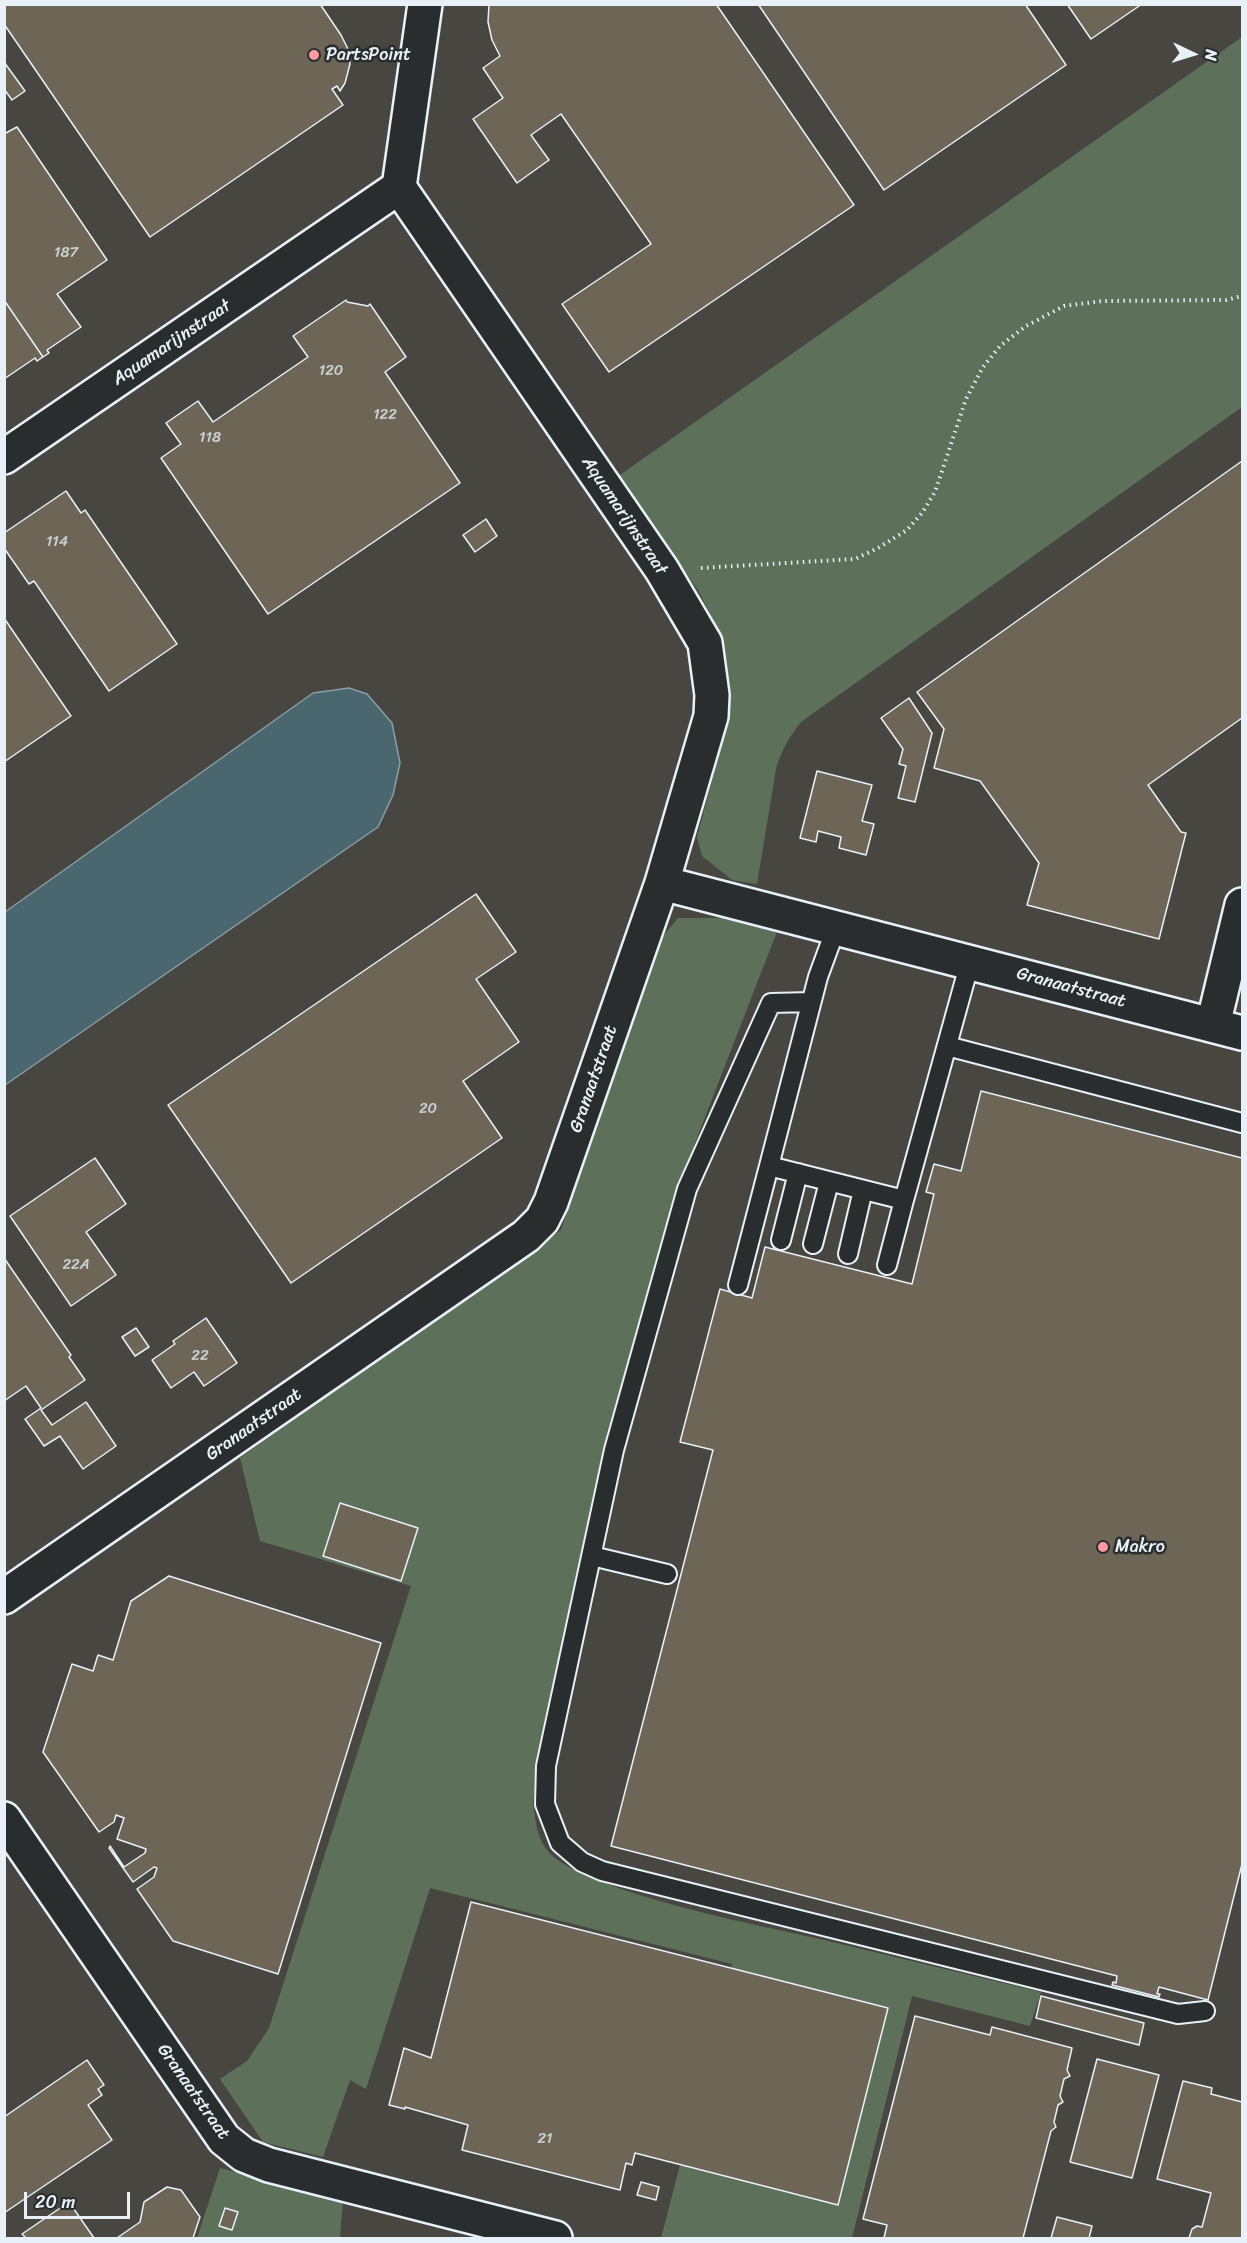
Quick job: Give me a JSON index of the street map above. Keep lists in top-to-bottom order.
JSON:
{
  "streets": {
    "street": ["Aquamarijnstraat", "Granaatstraat"]
  },
  "crossings": [
    ["Aquamarijnstraat", "Granaatstraat"]
  ],
  "places": ["PartsPoint", "Makro"],
  "house_numbers": [
    "187",
    "120",
    "122",
    "118",
    "114",
    "20",
    "22A",
    "22",
    "21"
  ],
  "scale_bar": "20 m",
  "north": "right"
}
